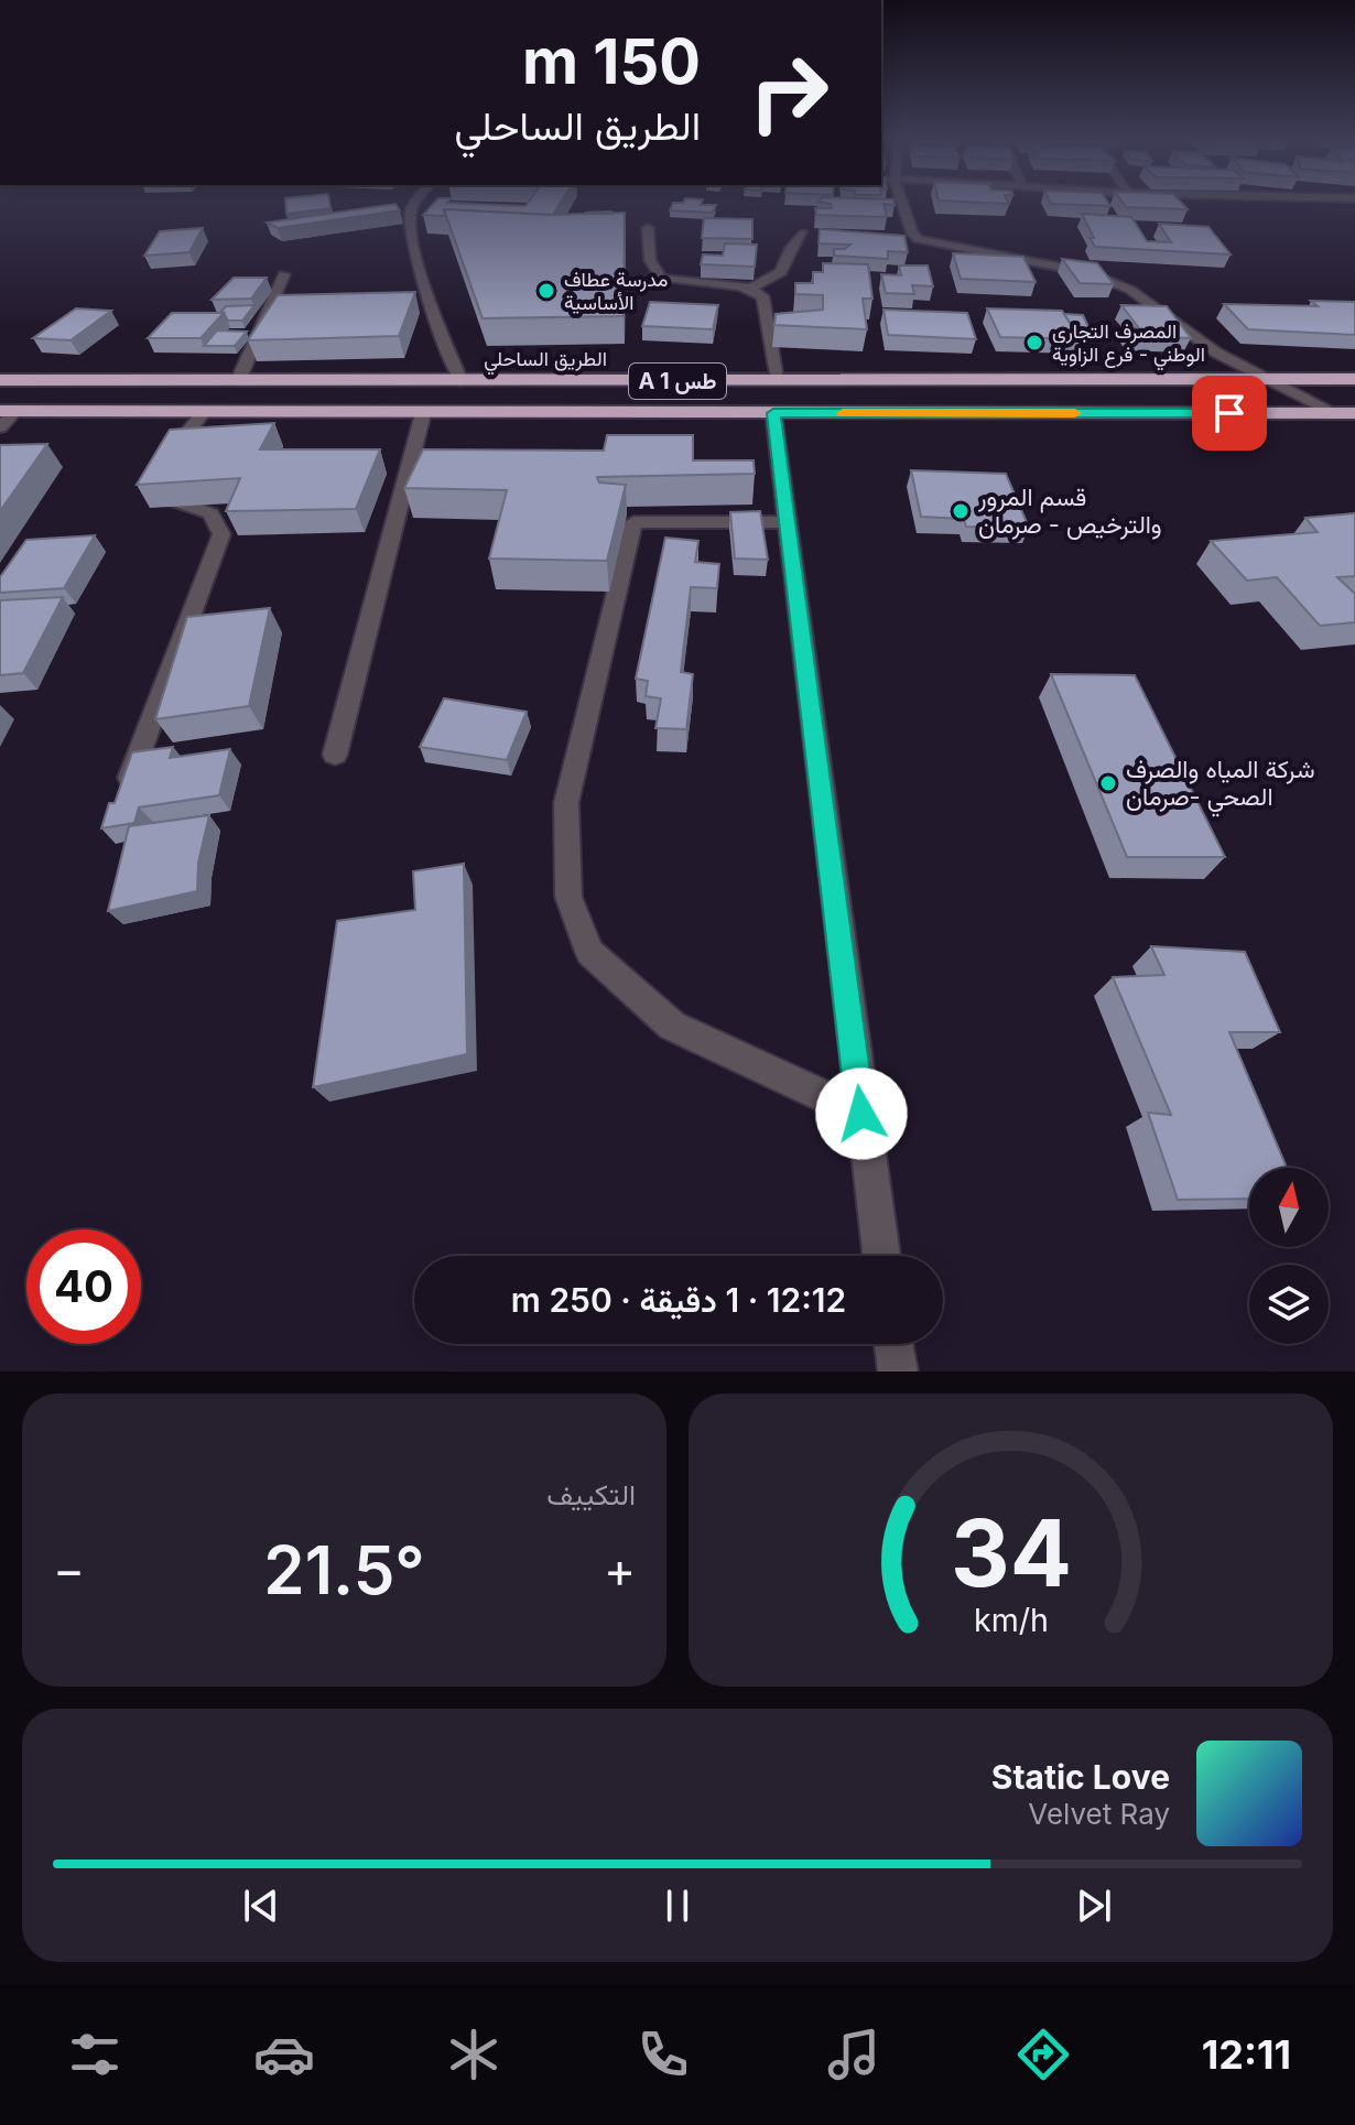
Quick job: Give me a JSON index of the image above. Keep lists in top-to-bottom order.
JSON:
{
  "streets": {
    "highway": ["الطريق الساحلي", "A 1 طس"]
  },
  "places": [
    "مدرسة عطاف الأساسية",
    "المصرف التجاري الوطني - فرع الزاوية",
    "قسم المرور والترخيص - صرمان",
    "شركة المياه والصرف الصحي -صرمان"
  ],
  "north": "top",
  "page": {
    "turn": ["150 m", "الطريق الساحلي"],
    "limit": "40",
    "trip": "12:12 · 1 دقيقة · 250 m",
    "tile": "التكييف",
    "heat": ["−", "21.5°", "+"],
    "song": ["Static Love", "Velvet Ray"],
    "tabs": "12:11",
    "gauge": ["34", "km/h"]
  }
}
